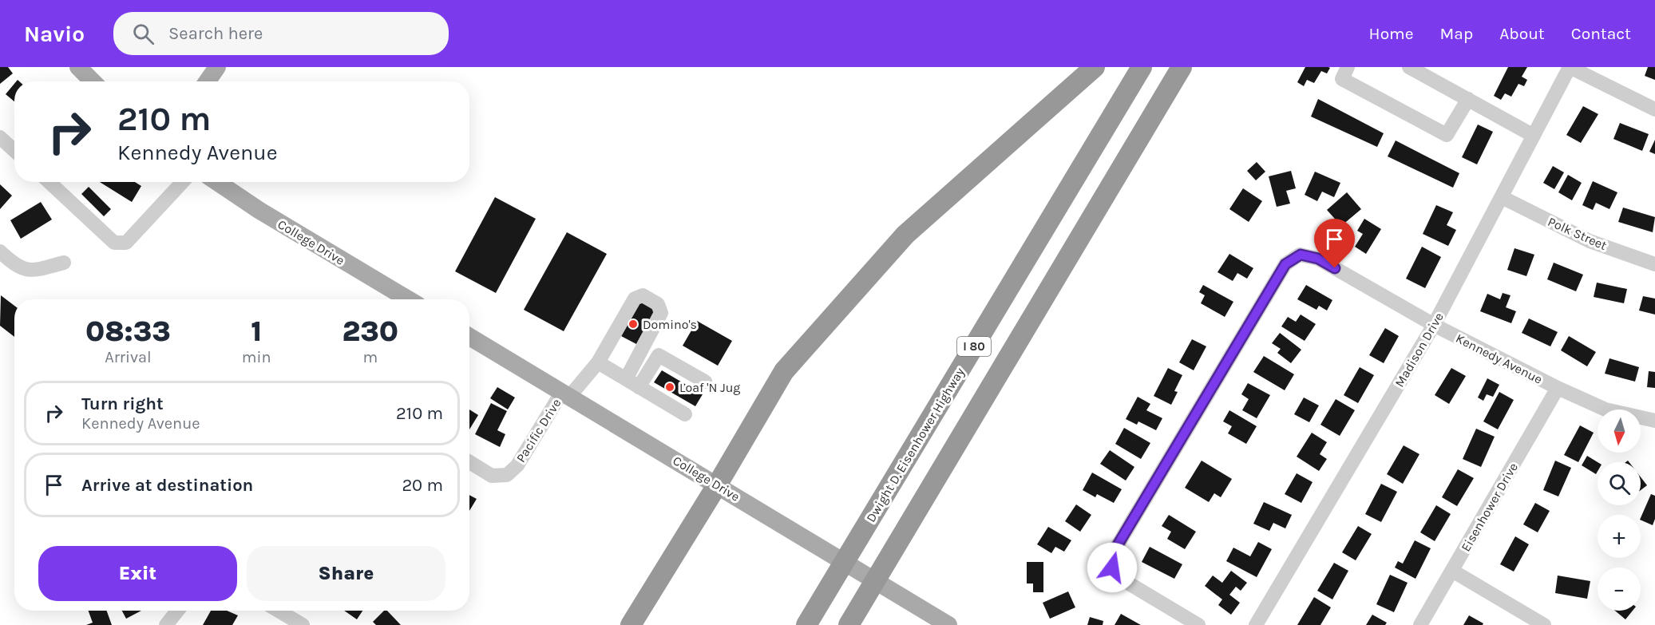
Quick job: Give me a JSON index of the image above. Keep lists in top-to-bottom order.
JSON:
{
  "streets": {
    "highway": ["I 80", "Dwight D. Eisenhower Highway"],
    "main road": ["College Drive"],
    "street": [
      "Polk Street",
      "Madison Drive",
      "Kennedy Avenue",
      "Pacific Drive",
      "Eisenhower Drive"
    ]
  },
  "crossings": [
    ["Polk Street", "Madison Drive"],
    ["College Drive", "Pacific Drive"],
    ["Madison Drive", "Kennedy Avenue"],
    ["Kennedy Avenue", "Eisenhower Drive"]
  ],
  "places": ["Domino's", "Loaf 'N Jug"],
  "north": "bottom",
  "page": {
    "header": "Navio",
    "search": "Search here",
    "nav": [
      "Home",
      "Map",
      "About",
      "Contact"
    ],
    "turn": ["210 m", "Kennedy Avenue"],
    "eta": [
      "08:33",
      "Arrival",
      "1",
      "min",
      "230",
      "m"
    ],
    "list": [
      {
        "name": "Turn right",
        "note": "Kennedy Avenue",
        "value": "210 m"
      },
      {
        "name": "Arrive at destination",
        "value": "20 m"
      }
    ],
    "map_buttons": ["+", "−"],
    "buttons": ["Exit", "Share"]
  }
}
